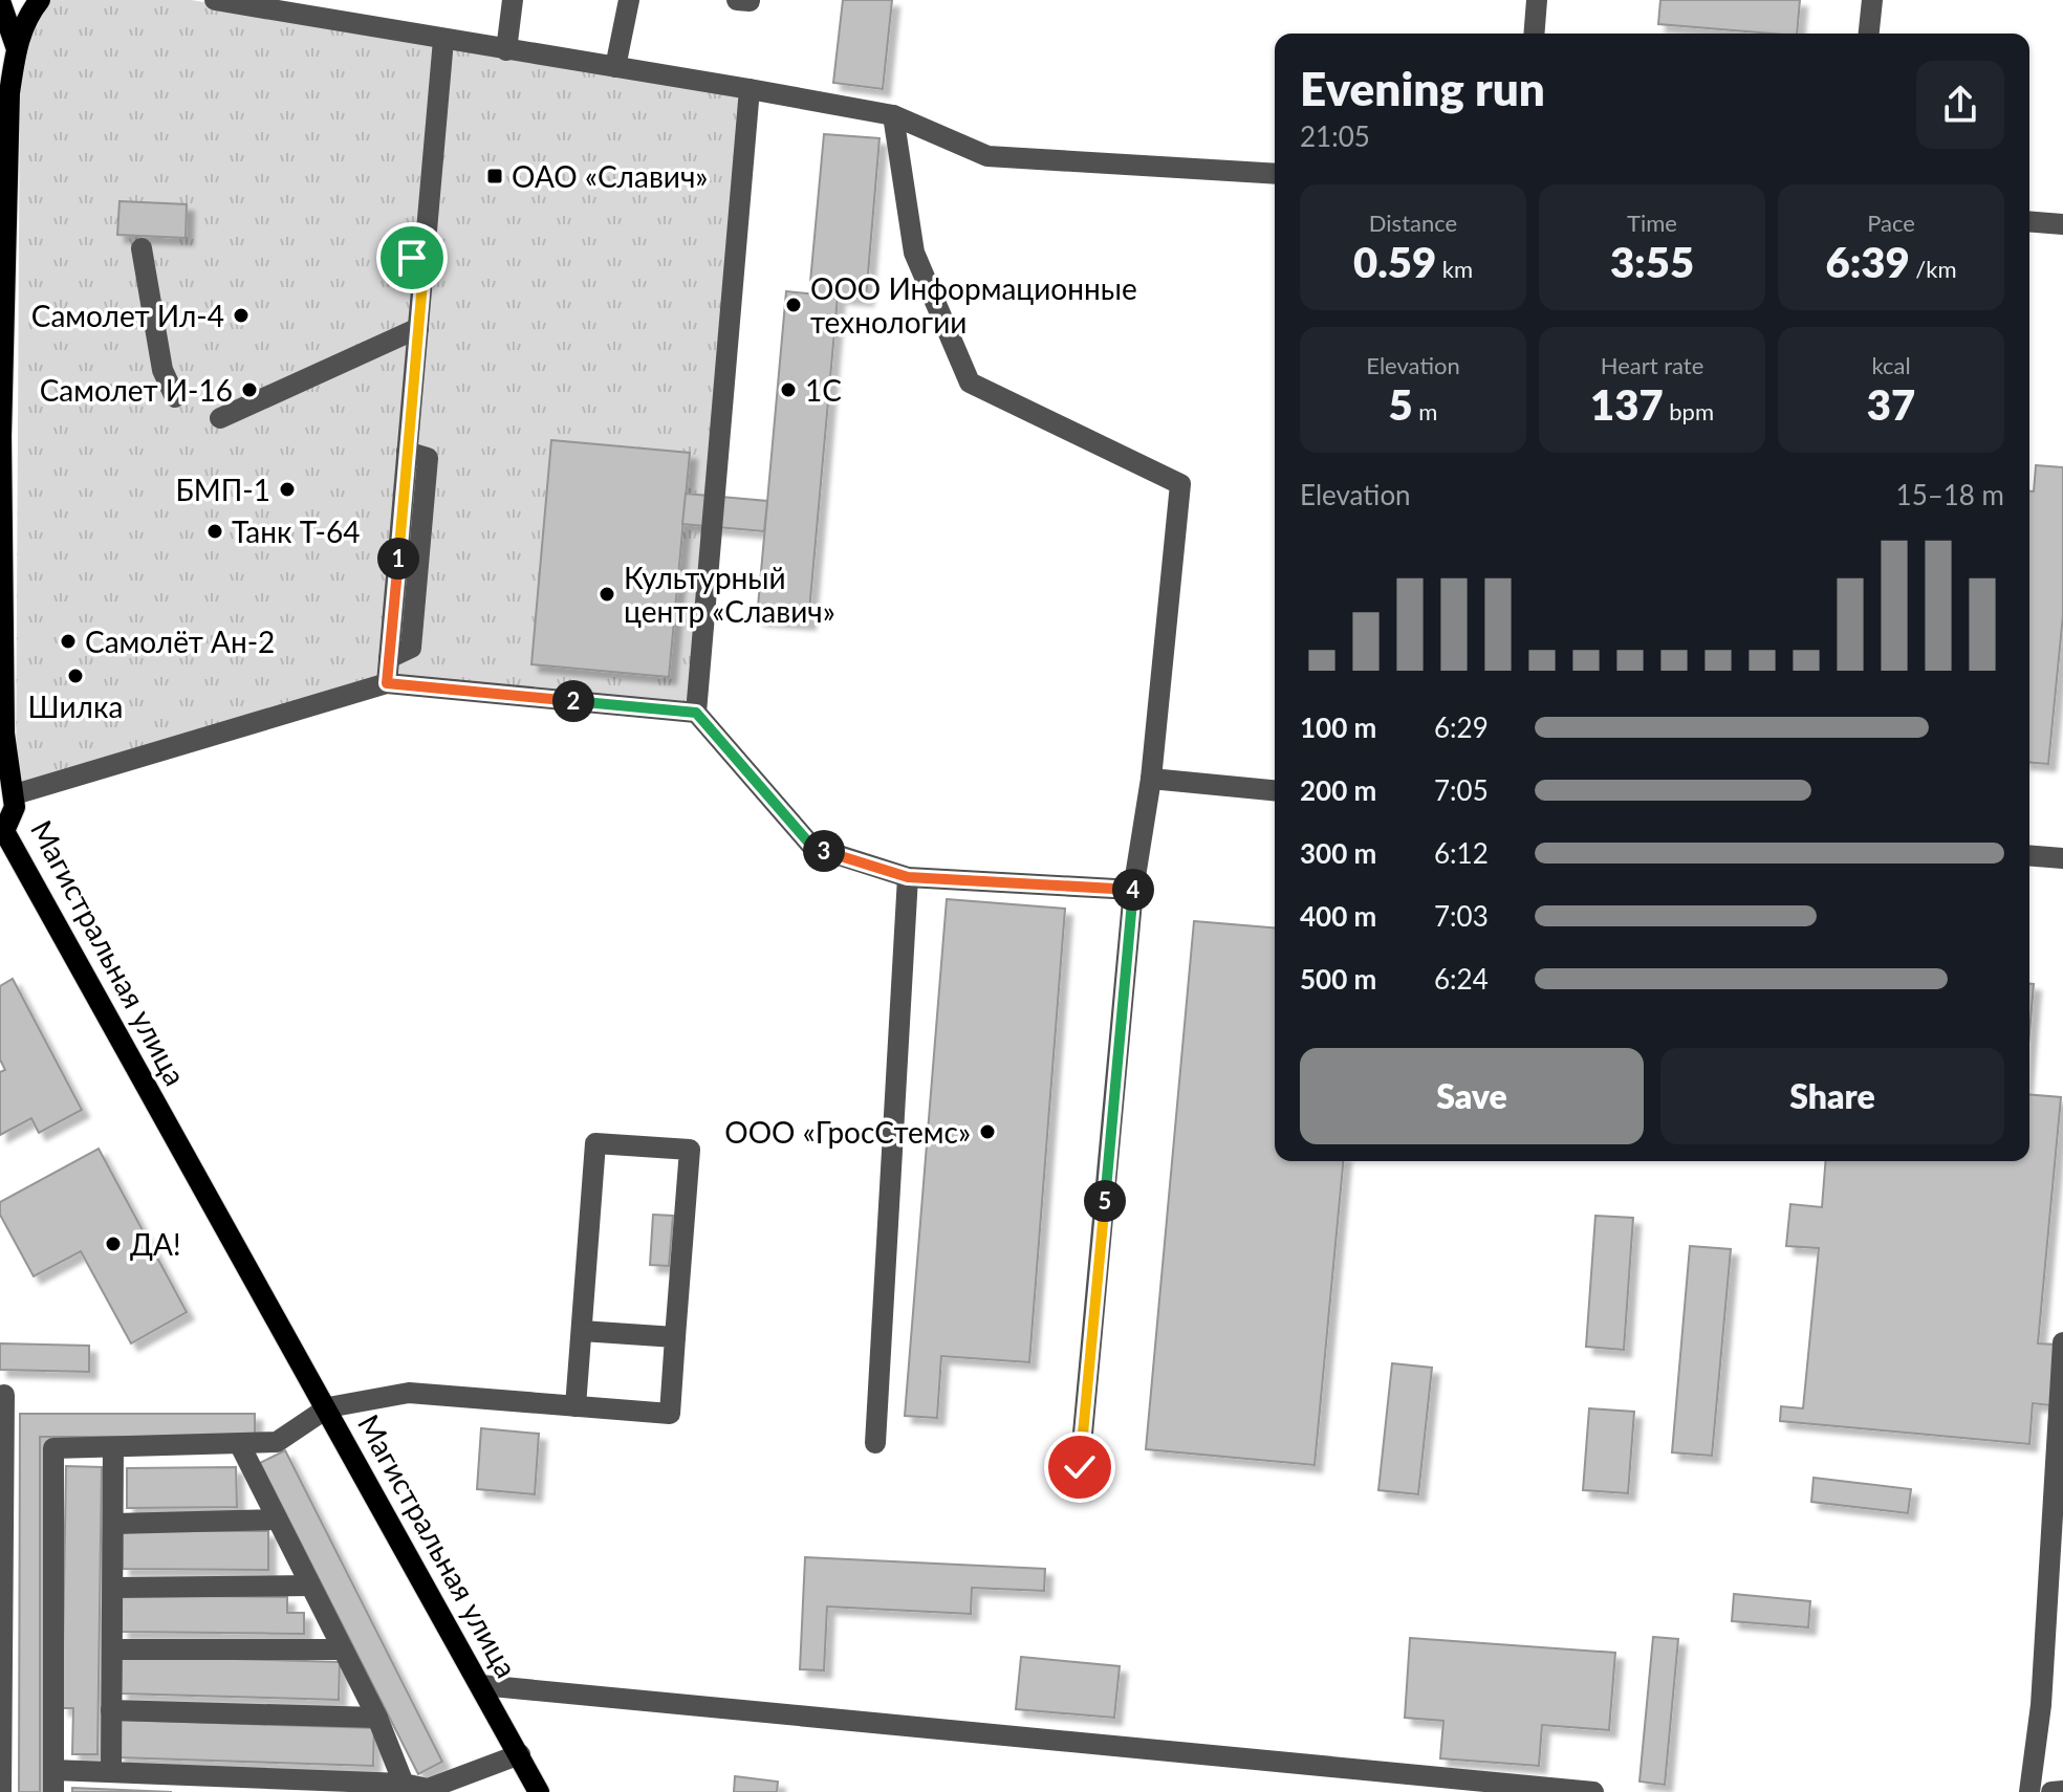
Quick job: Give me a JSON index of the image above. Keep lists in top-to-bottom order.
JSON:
{
  "streets": {
    "main road": ["Магистральная улица"]
  },
  "places": {
    "transit": ["ОАО «Славич»"],
    "other": [
      "ООО Информационные технологии",
      "Самолет Ил-4",
      "Самолет И-16",
      "1С",
      "БМП-1",
      "Танк Т-64",
      "Культурный центр «Славич»",
      "Самолёт Ан-2",
      "Шилка",
      "ООО «ГросСтемс»",
      "ДА!"
    ]
  },
  "page": {
    "heading": ["Evening run", "21:05"],
    "stats": [
      ["Distance", "0.59 km"],
      ["Time", "3:55"],
      ["Pace", "6:39 /km"],
      ["Elevation", "5 m"],
      ["Heart rate", "137 bpm"],
      ["kcal", "37"]
    ],
    "chart": ["Elevation", "15–18 m"],
    "pins": [
      "1",
      "2",
      "3",
      "4",
      "5"
    ],
    "list": [
      {
        "name": "100 m",
        "note": "6:29"
      },
      {
        "name": "200 m",
        "note": "7:05"
      },
      {
        "name": "300 m",
        "note": "6:12"
      },
      {
        "name": "400 m",
        "note": "7:03"
      },
      {
        "name": "500 m",
        "note": "6:24"
      }
    ],
    "buttons": ["Save", "Share"]
  }
}
